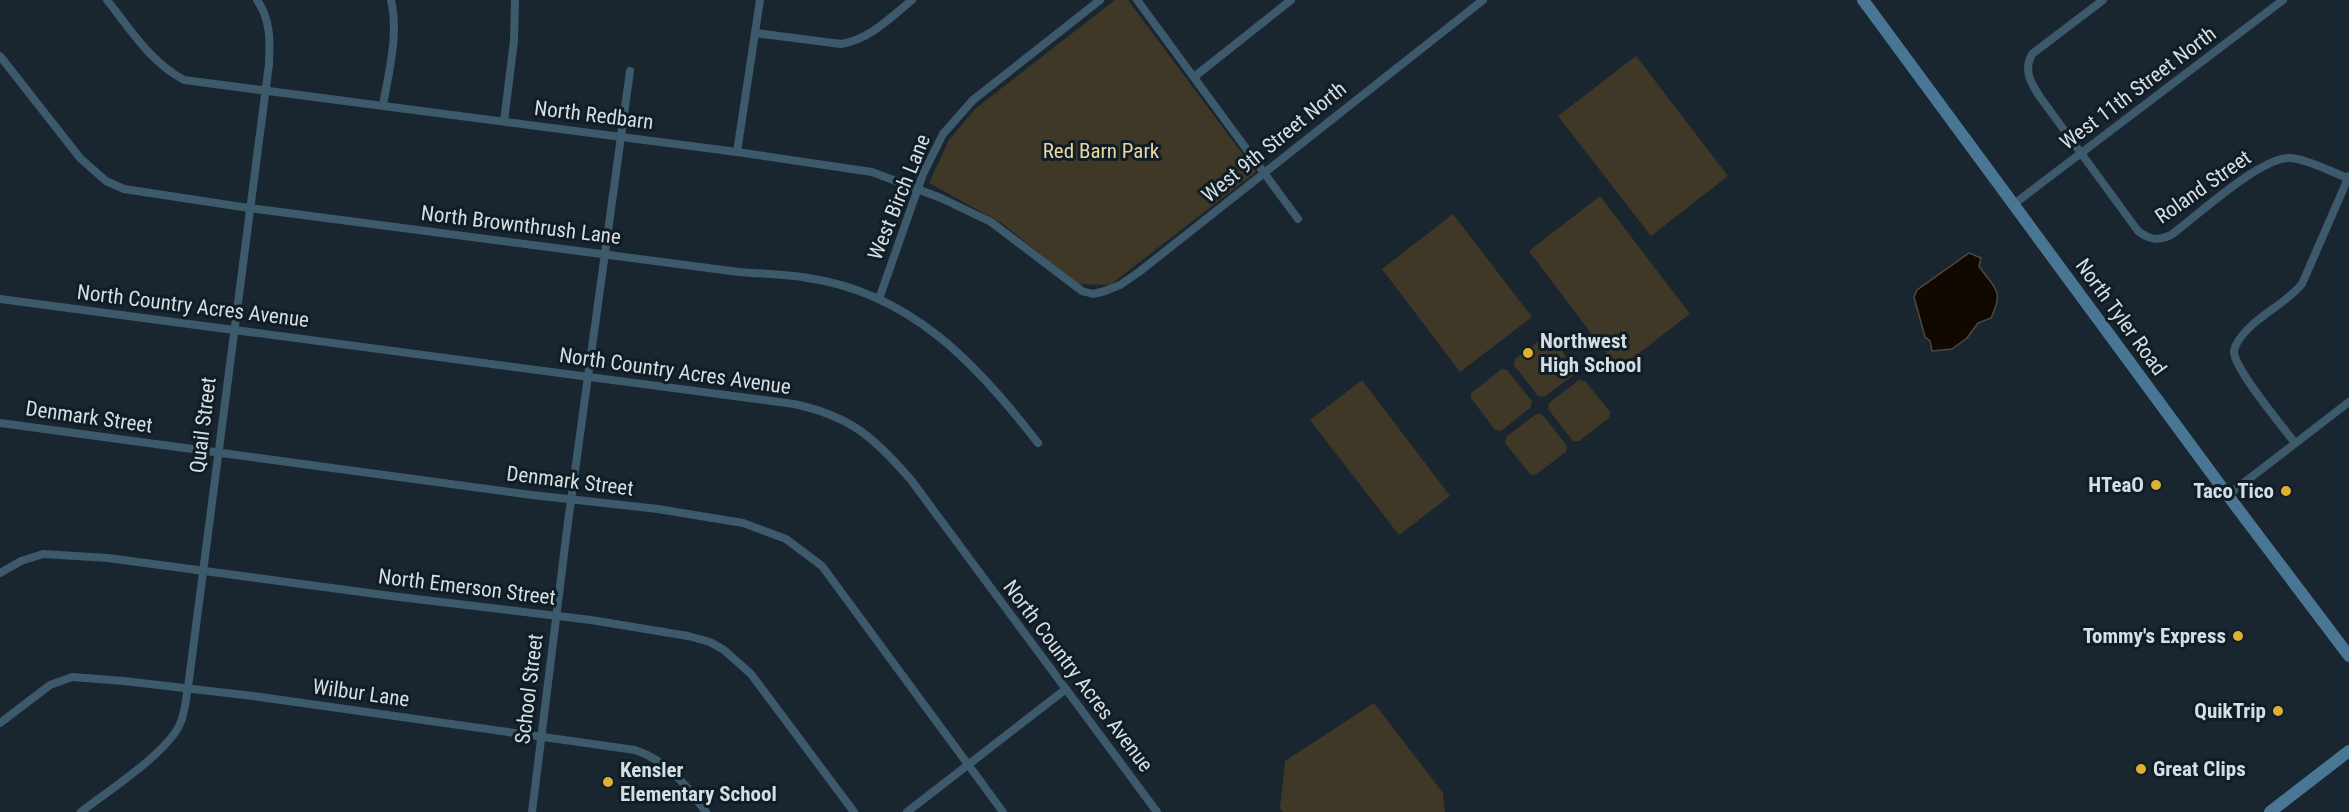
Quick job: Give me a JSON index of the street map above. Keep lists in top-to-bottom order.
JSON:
{
  "streets": {
    "main road": ["North Tyler Road"],
    "street": [
      "West 11th Street North",
      "North Redbarn",
      "West 9th Street North",
      "Roland Street",
      "West Birch Lane",
      "North Brownthrush Lane",
      "North Country Acres Avenue",
      "Denmark Street",
      "Quail Street",
      "North Emerson Street",
      "School Street",
      "Wilbur Lane"
    ]
  },
  "crossings": [
    ["West 11th Street North", "Roland Street"],
    ["West 11th Street North", "North Tyler Road"],
    ["North Redbarn", "West 9th Street North"],
    ["North Redbarn", "West Birch Lane"],
    ["North Redbarn", "Quail Street"],
    ["North Redbarn", "School Street"],
    ["West Birch Lane", "North Brownthrush Lane"],
    ["North Brownthrush Lane", "Quail Street"],
    ["North Brownthrush Lane", "School Street"],
    ["North Country Acres Avenue", "Quail Street"],
    ["North Country Acres Avenue", "School Street"],
    ["Denmark Street", "Quail Street"],
    ["Denmark Street", "School Street"],
    ["Quail Street", "North Emerson Street"],
    ["Quail Street", "Wilbur Lane"],
    ["North Emerson Street", "School Street"],
    ["School Street", "Wilbur Lane"]
  ],
  "parks": ["Red Barn Park"],
  "places": [
    "Northwest High School",
    "HTeaO",
    "Taco Tico",
    "Tommy's Express",
    "QuikTrip",
    "Great Clips",
    "Kensler Elementary School"
  ]
}
